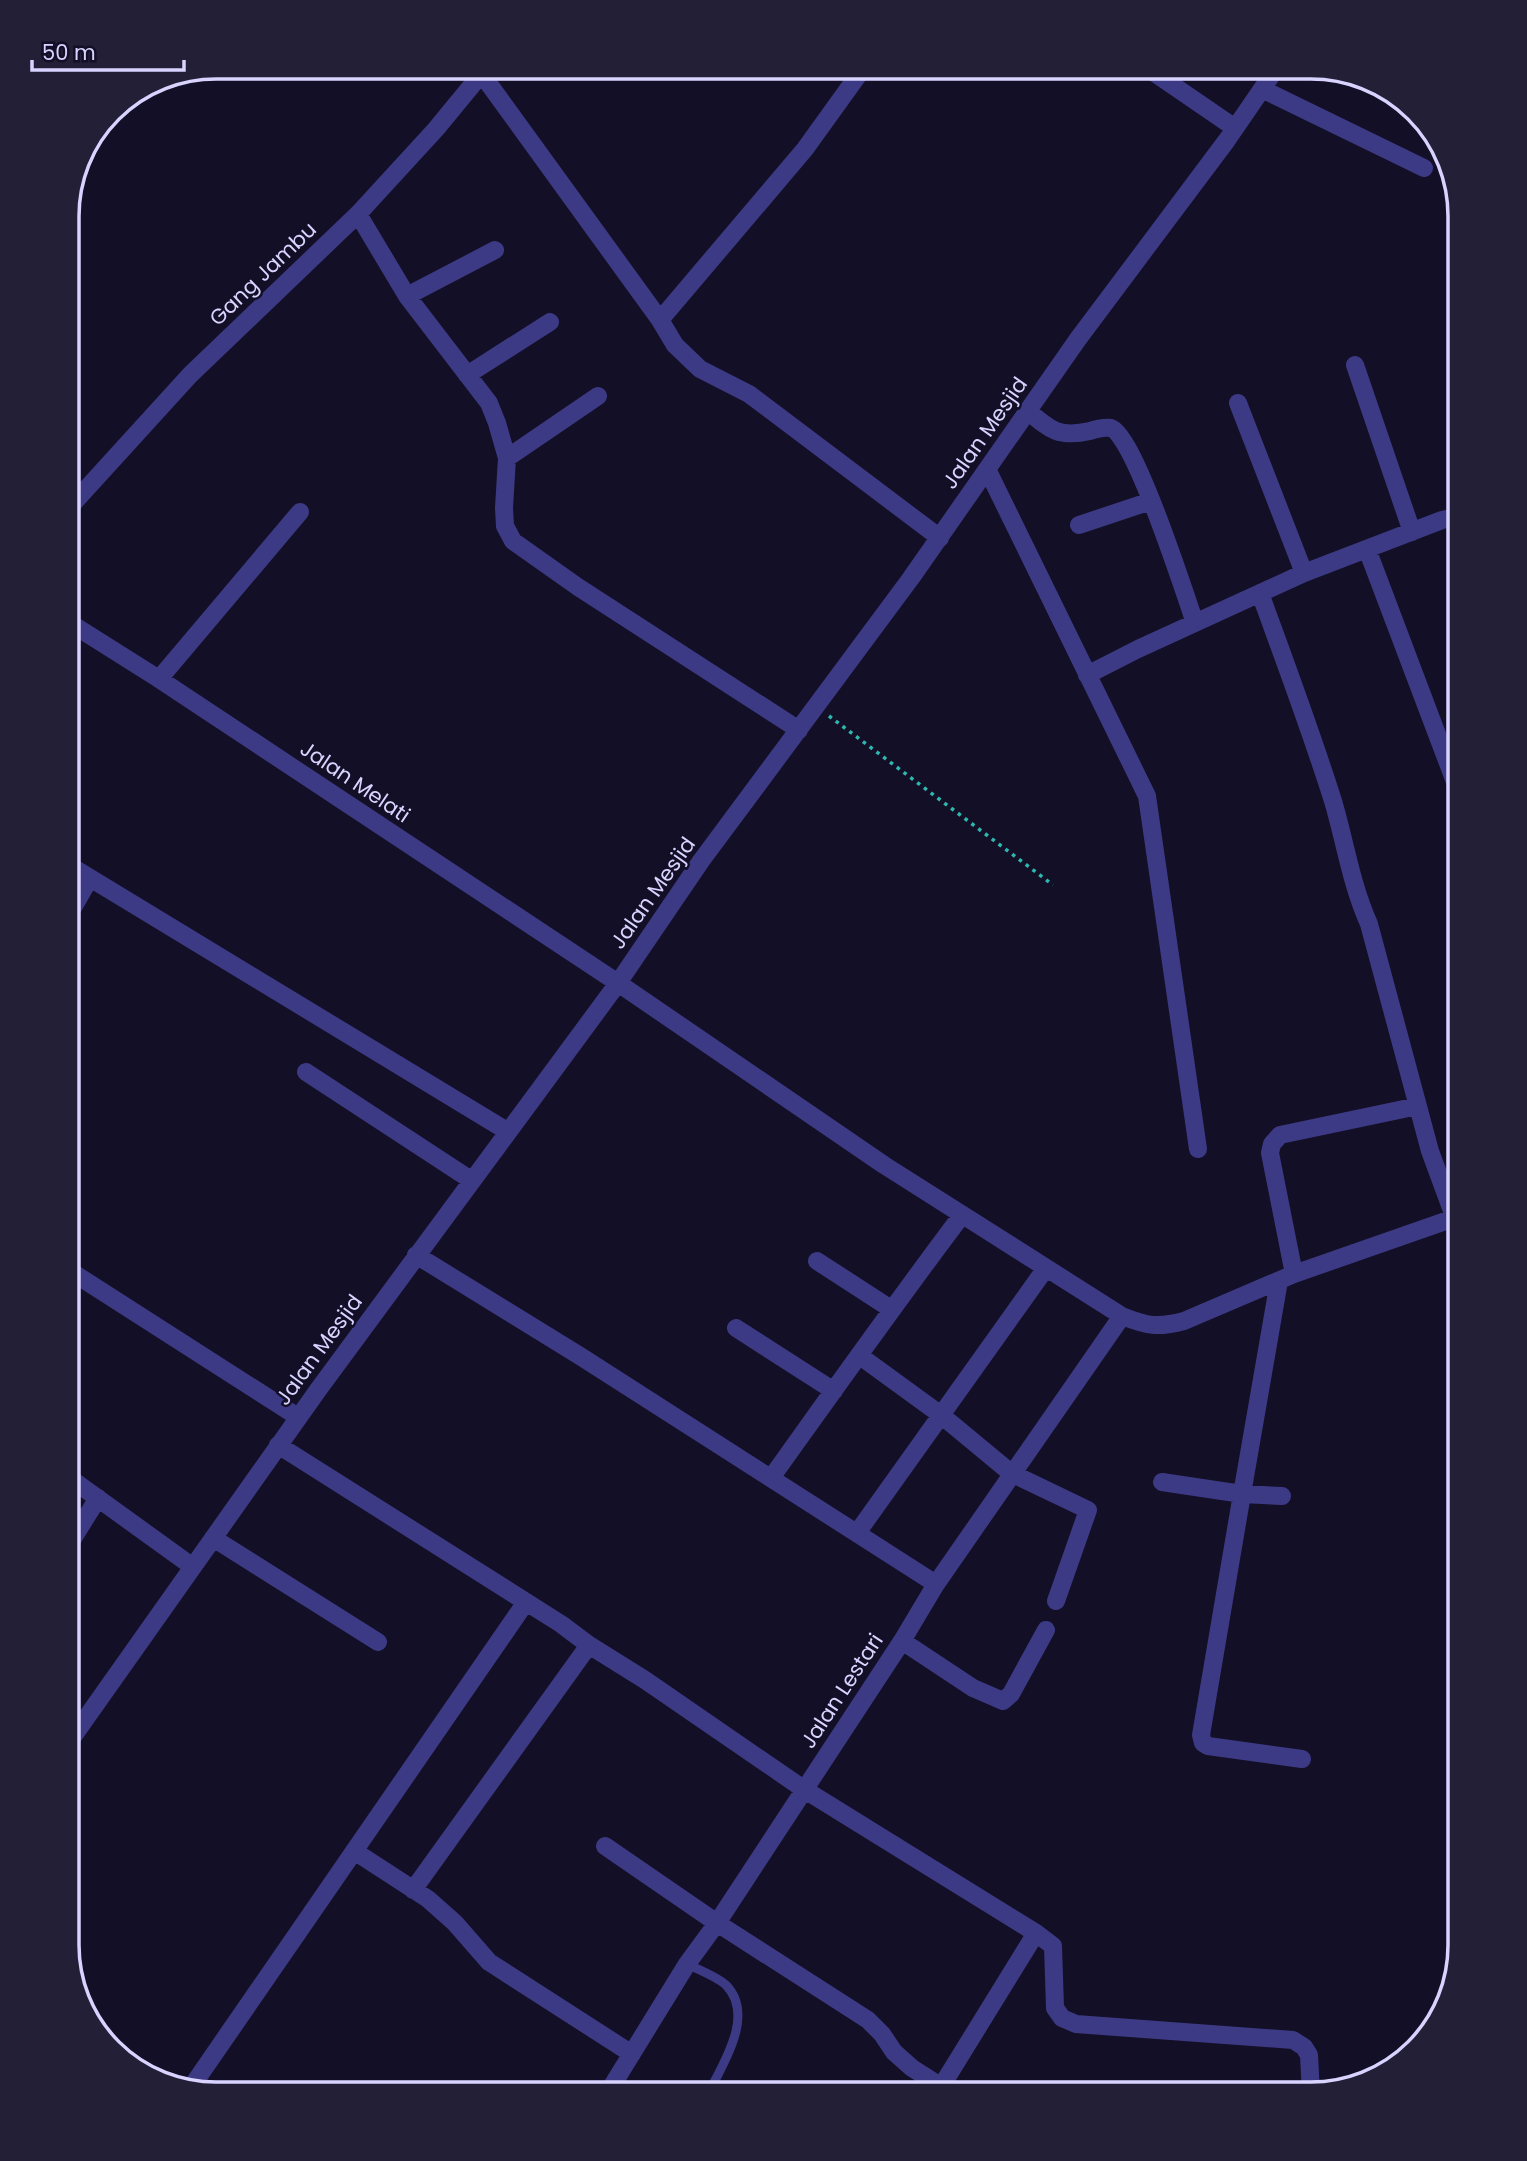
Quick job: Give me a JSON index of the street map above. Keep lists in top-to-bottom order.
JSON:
{
  "streets": {
    "street": [
      "Gang Jambu",
      "Jalan Mesjid",
      "Jalan Melati",
      "Jalan Lestari"
    ]
  },
  "crossings": [
    ["Jalan Mesjid", "Jalan Melati"],
    ["Jalan Melati", "Jalan Lestari"]
  ],
  "scale_bar": "50 m"
}
